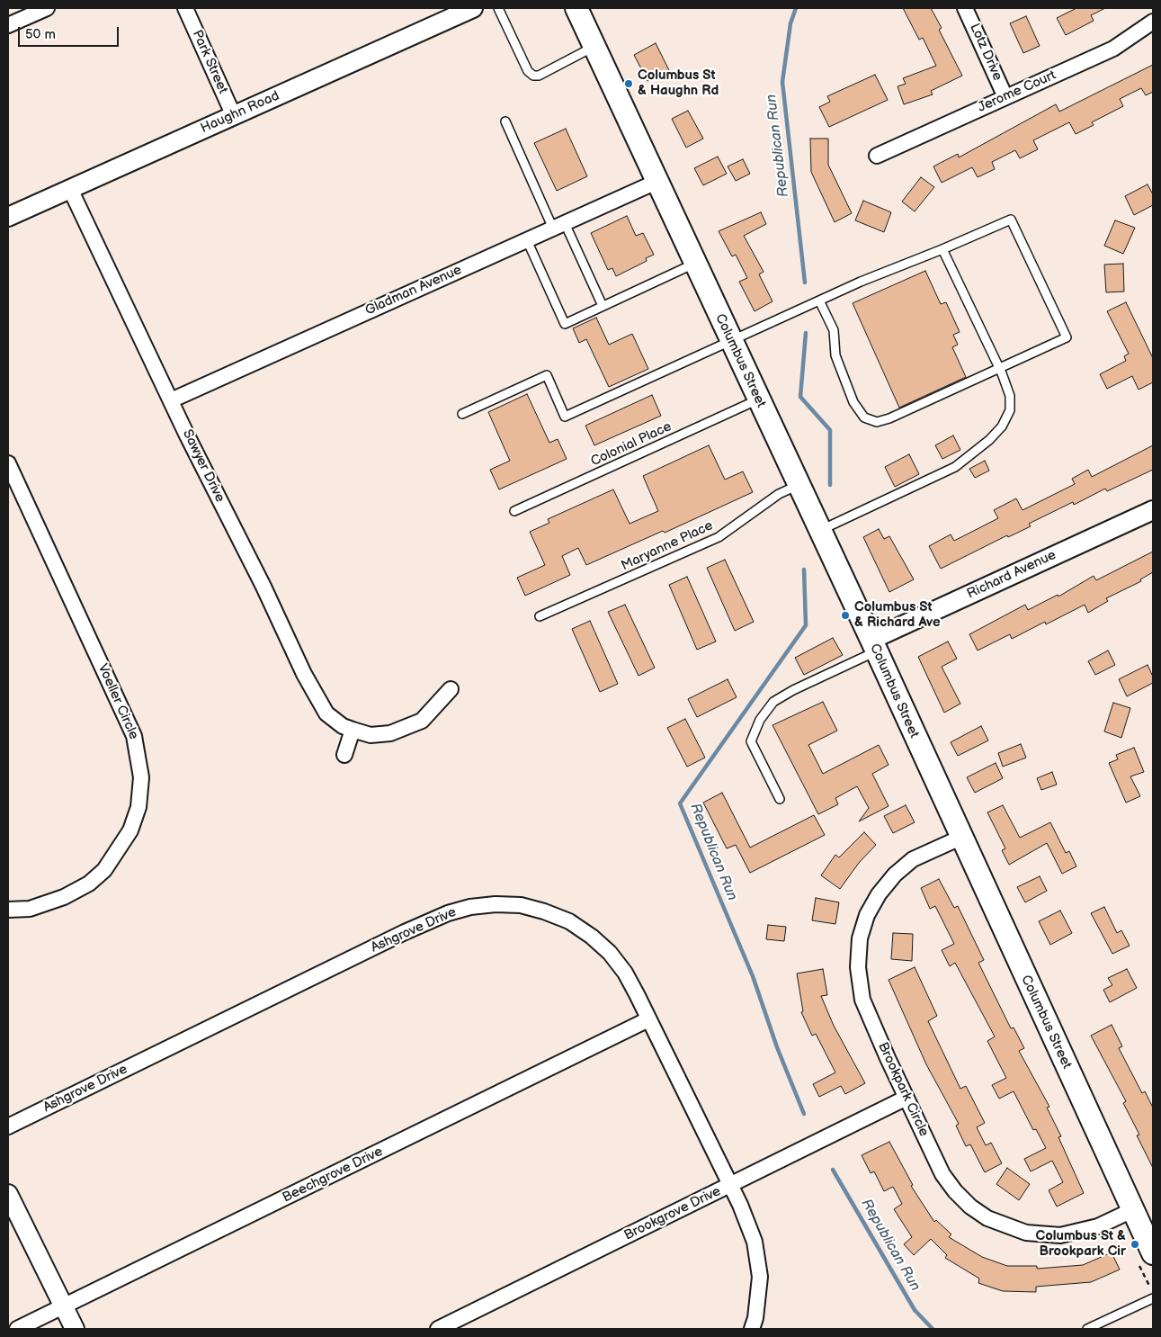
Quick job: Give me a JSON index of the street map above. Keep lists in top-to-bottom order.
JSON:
{
  "streets": {
    "main road": ["Columbus Street"],
    "street": [
      "Lotz Drive",
      "Park Street",
      "Jerome Court",
      "Haughn Road",
      "Gladman Avenue",
      "Sawyer Drive",
      "Richard Avenue",
      "Voeller Circle",
      "Ashgrove Drive",
      "Brookpark Circle",
      "Beechgrove Drive",
      "Brookgrove Drive"
    ],
    "lane": ["Colonial Place", "Maryanne Place"]
  },
  "crossings": [
    ["Lotz Drive", "Jerome Court"],
    ["Park Street", "Haughn Road"],
    ["Haughn Road", "Sawyer Drive"],
    ["Gladman Avenue", "Columbus Street"],
    ["Gladman Avenue", "Sawyer Drive"],
    ["Columbus Street", "Colonial Place"],
    ["Columbus Street", "Maryanne Place"],
    ["Columbus Street", "Richard Avenue"],
    ["Columbus Street", "Brookpark Circle"],
    ["Ashgrove Drive", "Beechgrove Drive"],
    ["Ashgrove Drive", "Brookgrove Drive"],
    ["Brookpark Circle", "Brookgrove Drive"]
  ],
  "water": ["Republican Run"],
  "places": ["Columbus St & Haughn Rd", "Columbus St & Richard Ave", "Columbus St & Brookpark Cir"],
  "scale_bar": "50 m"
}
